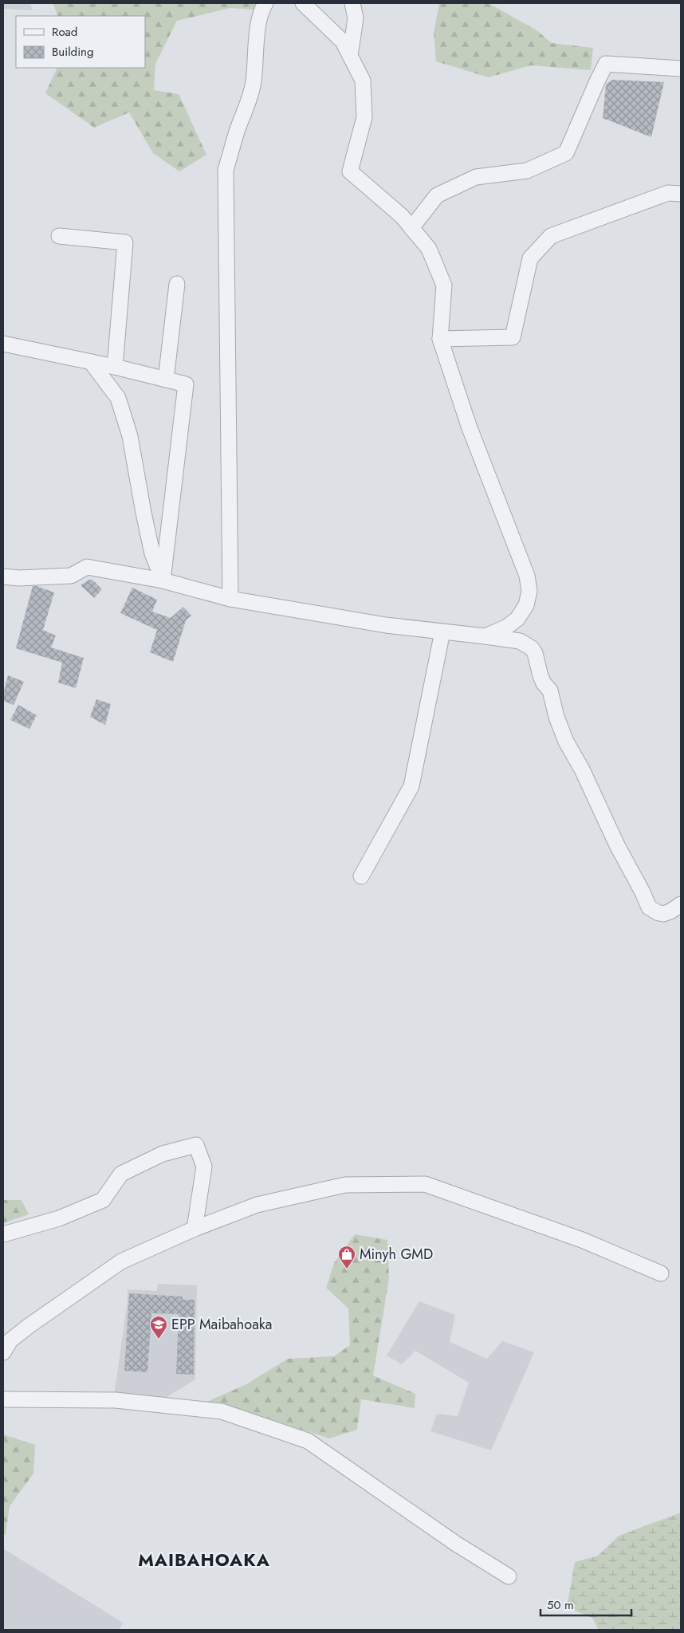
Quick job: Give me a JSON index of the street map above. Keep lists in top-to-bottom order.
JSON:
{
  "districts": ["MAIBAHOAKA"],
  "places": {
    "shop": ["Minyh GMD"],
    "school or university": ["EPP Maibahoaka"]
  },
  "legend": ["Road", "Building"],
  "scale_bar": "50 m"
}
